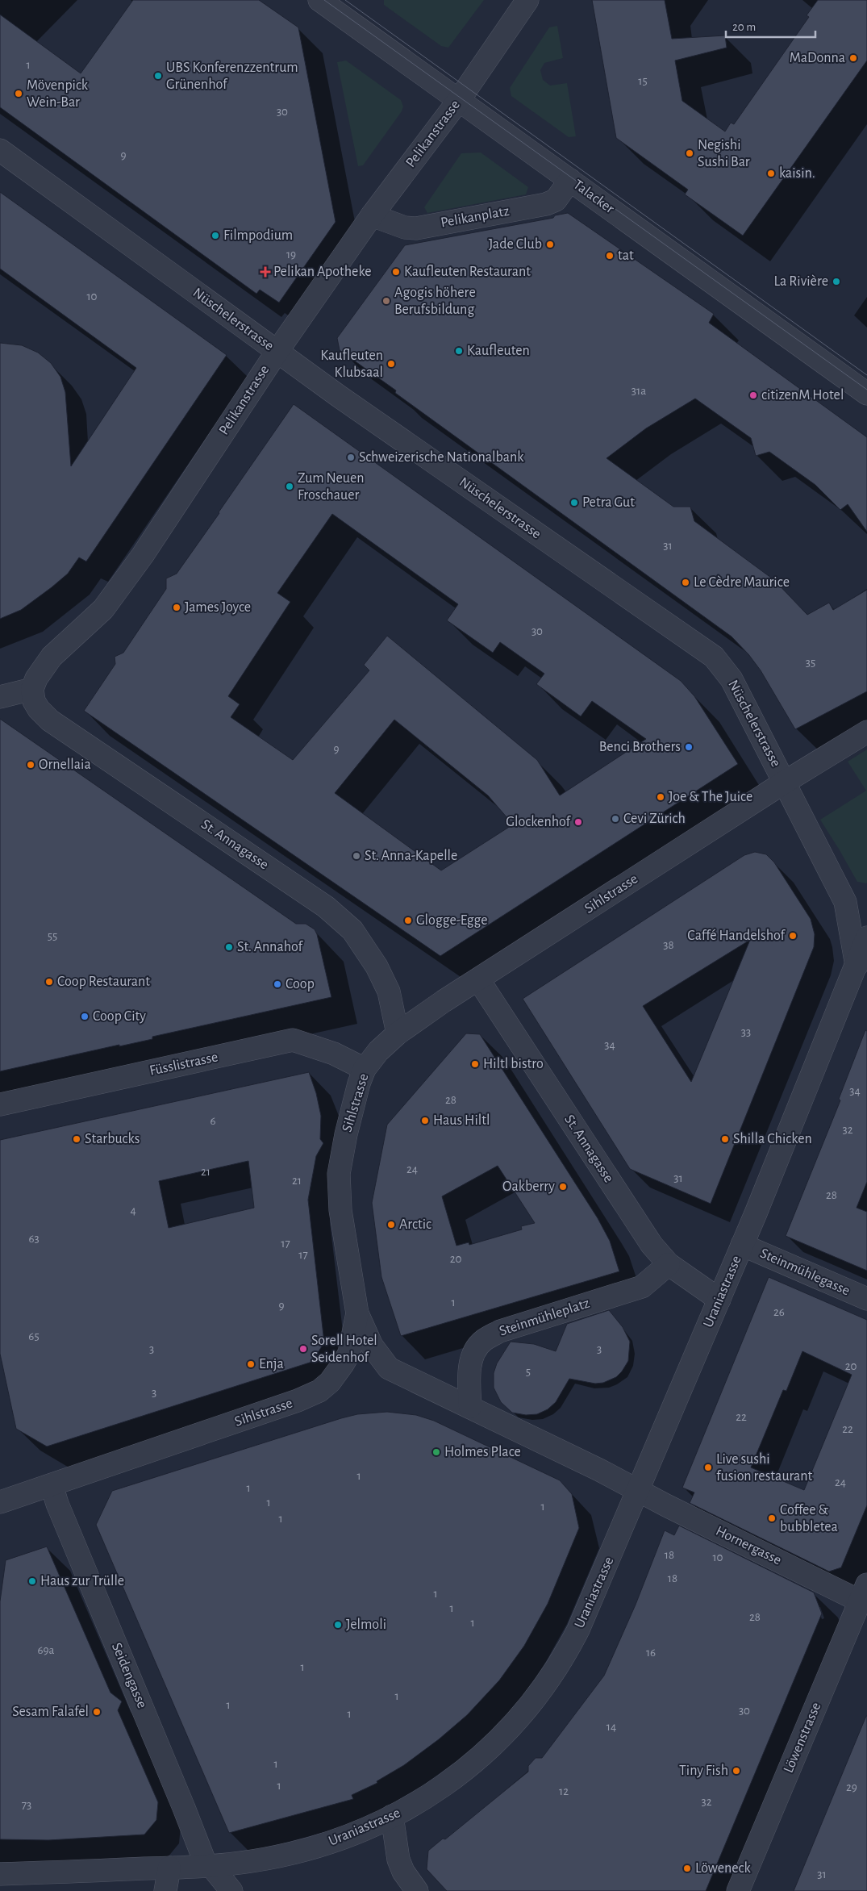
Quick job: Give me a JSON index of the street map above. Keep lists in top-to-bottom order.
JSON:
{
  "streets": {
    "street": [
      "Pelikanstrasse",
      "Talacker",
      "Pelikanplatz",
      "Nüschelerstrasse",
      "St. Annagasse",
      "Sihlstrasse",
      "Füsslistrasse",
      "Steinmühlegasse",
      "Uraniastrasse",
      "Steinmühleplatz",
      "Hornergasse",
      "Seidengasse",
      "Löwenstrasse"
    ]
  },
  "crossings": [
    ["Pelikanstrasse", "Talacker"],
    ["Pelikanstrasse", "Pelikanplatz"],
    ["Pelikanstrasse", "Nüschelerstrasse"],
    ["Pelikanstrasse", "St. Annagasse"],
    ["Talacker", "Pelikanplatz"],
    ["Nüschelerstrasse", "Sihlstrasse"],
    ["Nüschelerstrasse", "Uraniastrasse"],
    ["St. Annagasse", "Sihlstrasse"],
    ["St. Annagasse", "Uraniastrasse"],
    ["St. Annagasse", "Steinmühleplatz"],
    ["Sihlstrasse", "Füsslistrasse"],
    ["Sihlstrasse", "Seidengasse"],
    ["Steinmühlegasse", "Uraniastrasse"],
    ["Uraniastrasse", "Hornergasse"],
    ["Uraniastrasse", "Seidengasse"],
    ["Hornergasse", "Löwenstrasse"]
  ],
  "places": {
    "other": [
      "MaDonna",
      "UBS Konferenzzentrum Grünenhof",
      "Mövenpick Wein-Bar",
      "Negishi Sushi Bar",
      "kaisin.",
      "Filmpodium",
      "Jade Club",
      "tat",
      "Kaufleuten Restaurant",
      "La Rivière",
      "Agogis höhere Berufsbildung",
      "Kaufleuten",
      "Kaufleuten Klubsaal",
      "citizenM Hotel",
      "Schweizerische Nationalbank",
      "Zum Neuen Froschauer",
      "Petra Gut",
      "Le Cèdre Maurice",
      "James Joyce",
      "Benci Brothers",
      "Ornellaia",
      "Joe & The Juice",
      "Cevi Zürich",
      "Glockenhof",
      "St. Anna-Kapelle",
      "Glogge-Egge",
      "Caffé Handelshof",
      "St. Annahof",
      "Coop Restaurant",
      "Coop",
      "Coop City",
      "Hiltl bistro",
      "Haus Hiltl",
      "Starbucks",
      "Shilla Chicken",
      "Oakberry",
      "Arctic",
      "Sorell Hotel Seidenhof",
      "Enja",
      "Holmes Place",
      "Live sushi fusion restaurant",
      "Coffee & bubbletea",
      "Haus zur Trülle",
      "Jelmoli",
      "Sesam Falafel",
      "Tiny Fish",
      "Löweneck"
    ],
    "health": ["Pelikan Apotheke"]
  },
  "house_numbers": [
    "1",
    "15",
    "30",
    "9",
    "19",
    "10",
    "31a",
    "31",
    "30",
    "35",
    "9",
    "55",
    "38",
    "33",
    "34",
    "34",
    "28",
    "6",
    "32",
    "24",
    "21",
    "31",
    "21",
    "28",
    "4",
    "63",
    "17",
    "17",
    "20",
    "1",
    "9",
    "26",
    "65",
    "3",
    "3",
    "20",
    "5",
    "3",
    "22",
    "22",
    "1",
    "24",
    "1",
    "1",
    "1",
    "1",
    "18",
    "10",
    "18",
    "1",
    "1",
    "28",
    "1",
    "69a",
    "16",
    "1",
    "1",
    "1",
    "30",
    "1",
    "14",
    "1",
    "1",
    "29",
    "12",
    "32",
    "73",
    "31"
  ],
  "scale_bar": "20 m"
}
